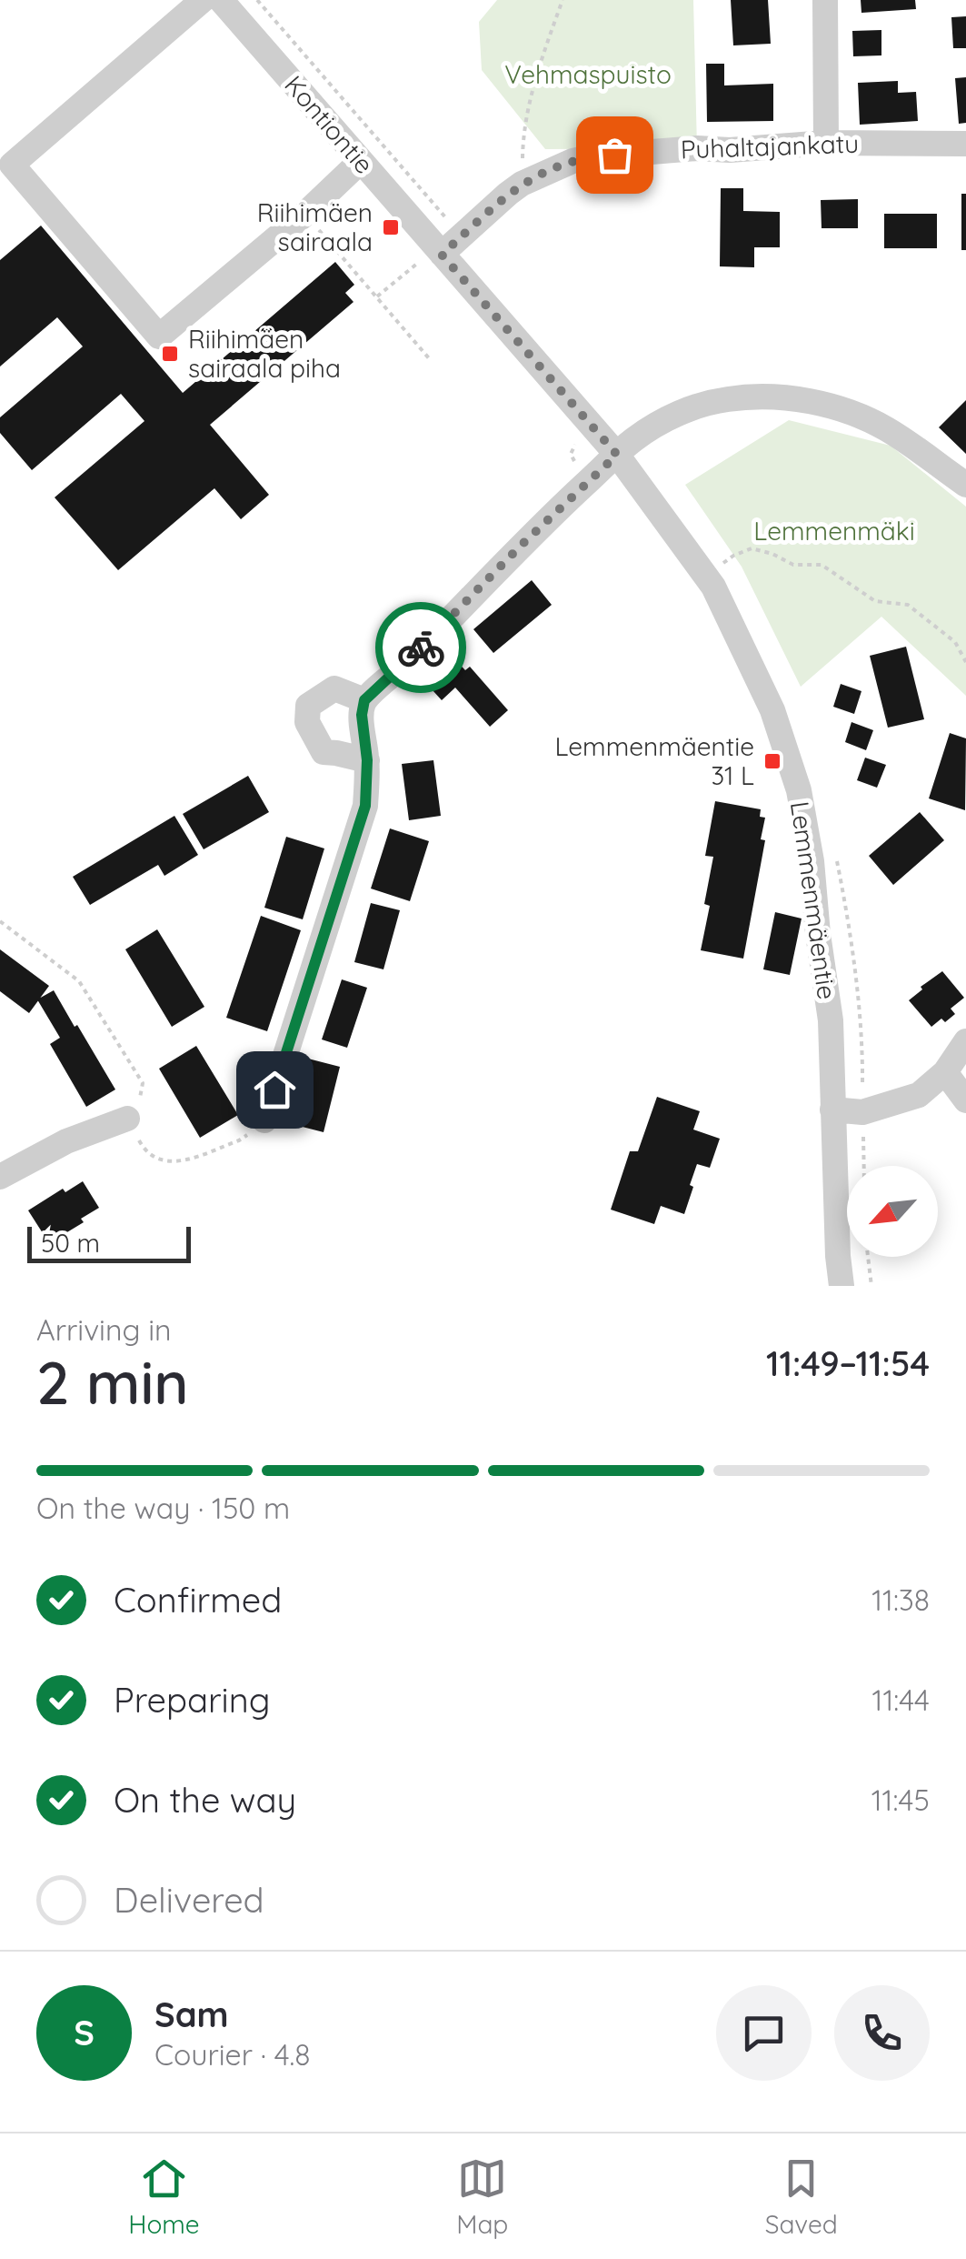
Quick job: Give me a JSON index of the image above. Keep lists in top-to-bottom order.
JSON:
{
  "streets": {
    "street": ["Kontiontie", "Puhaltajankatu", "Lemmenmäentie"]
  },
  "crossings": [
    ["Kontiontie", "Puhaltajankatu"],
    ["Kontiontie", "Lemmenmäentie"]
  ],
  "parks": ["Vehmaspuisto", "Lemmenmäki"],
  "places": {
    "transit": ["Riihimäen sairaala", "Riihimäen sairaala piha", "Lemmenmäentie 31 L"]
  },
  "scale_bar": "50 m",
  "north": "bottom left",
  "page": {
    "scale": "50 m",
    "heading": ["2 min", "Arriving in", "11:49–11:54"],
    "panel": ["Sam", "Courier · 4.8"],
    "bar": "On the way · 150 m",
    "list": [
      ["Confirmed", "11:38"],
      ["Preparing", "11:44"],
      ["On the way", "11:45"],
      "Delivered"
    ],
    "round": "S",
    "tabs": ["Home", "Map", "Saved"]
  }
}
